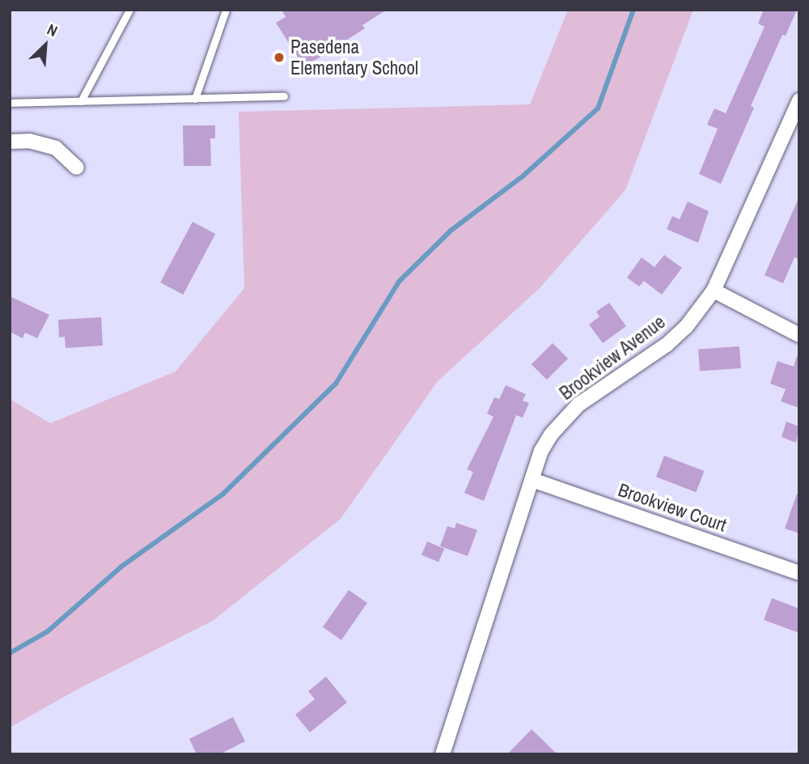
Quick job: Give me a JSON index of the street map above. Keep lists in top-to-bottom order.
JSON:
{
  "streets": {
    "street": ["Brookview Avenue", "Brookview Court"]
  },
  "crossings": [
    ["Brookview Avenue", "Brookview Court"]
  ],
  "places": ["Pasedena Elementary School"],
  "north": "top right"
}
